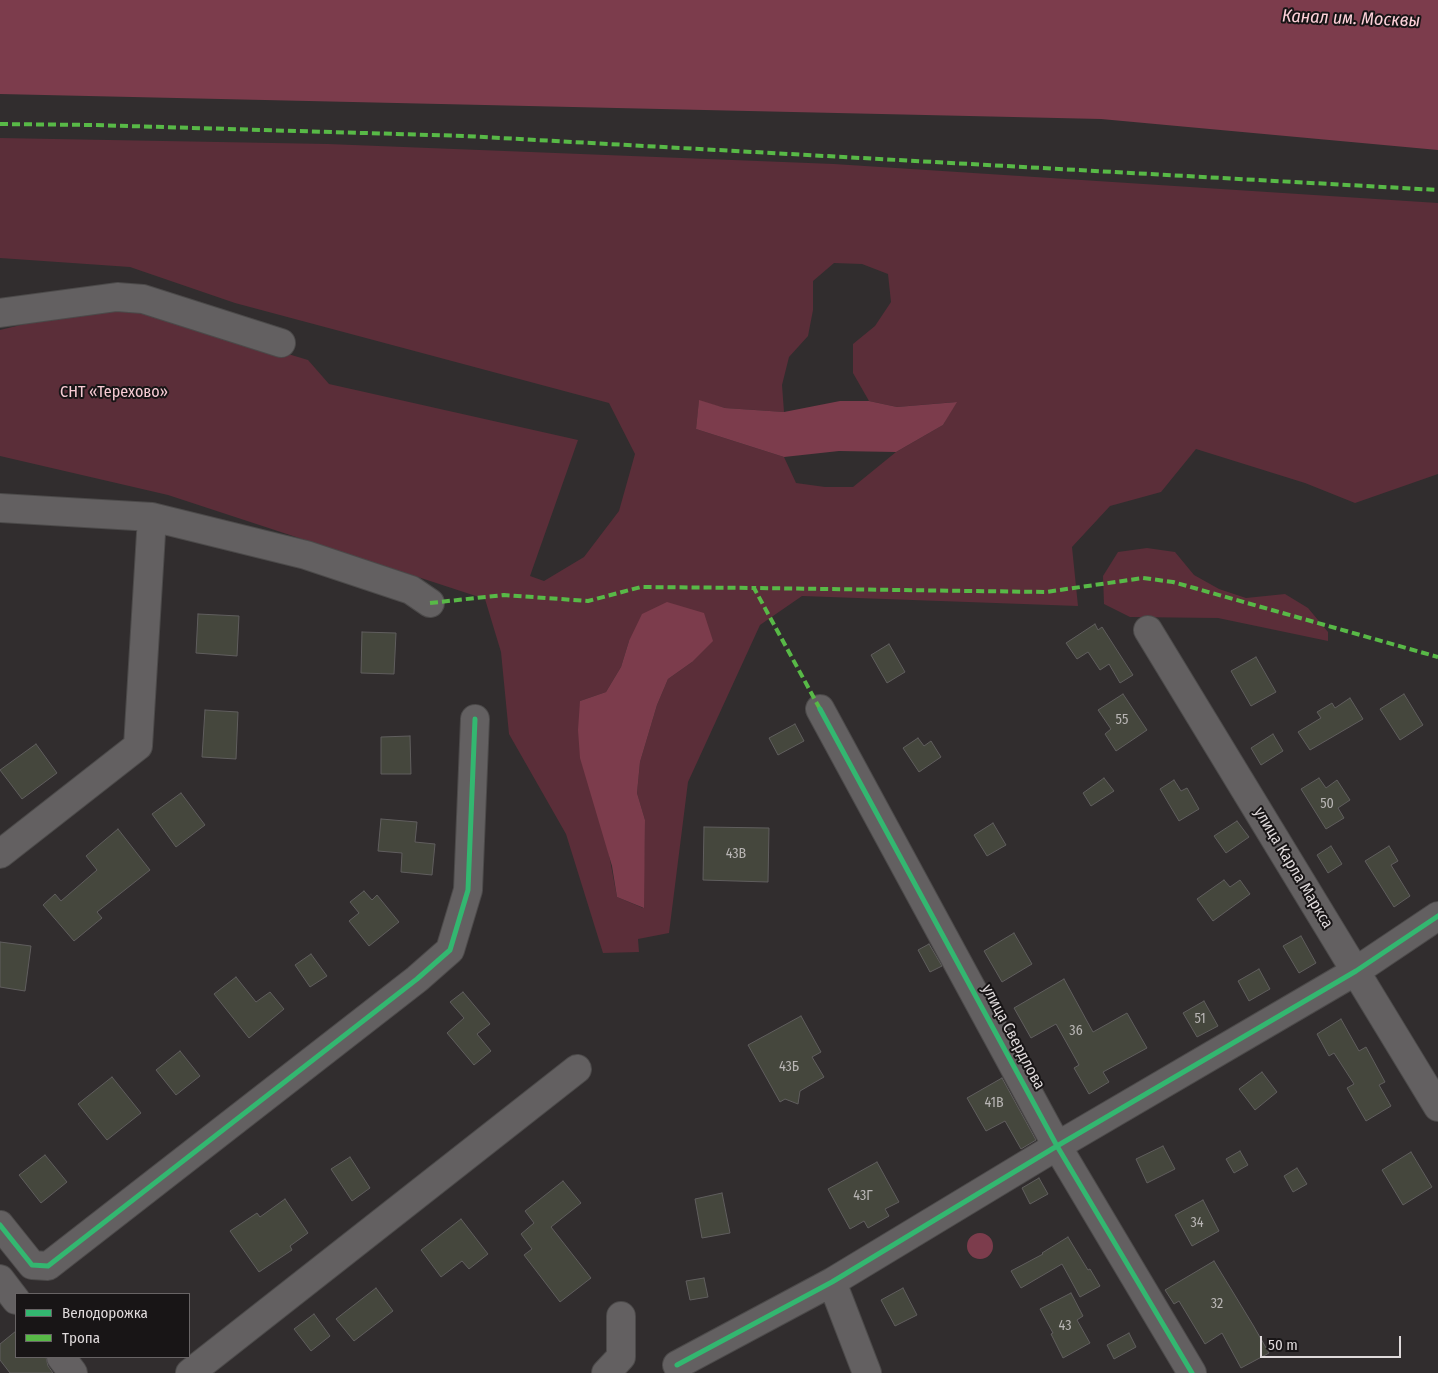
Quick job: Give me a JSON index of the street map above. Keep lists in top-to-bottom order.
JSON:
{
  "streets": {
    "street": ["улица Карла Маркса", "улица Свердлова"]
  },
  "water": ["Канал им. Москвы"],
  "parks": ["СНТ «Терехово»"],
  "house_numbers": [
    "55",
    "50",
    "43В",
    "51",
    "36",
    "43Б",
    "41В",
    "43Г",
    "34",
    "32",
    "43"
  ],
  "legend": ["Велодорожка", "Тропа"],
  "scale_bar": "50 m"
}
